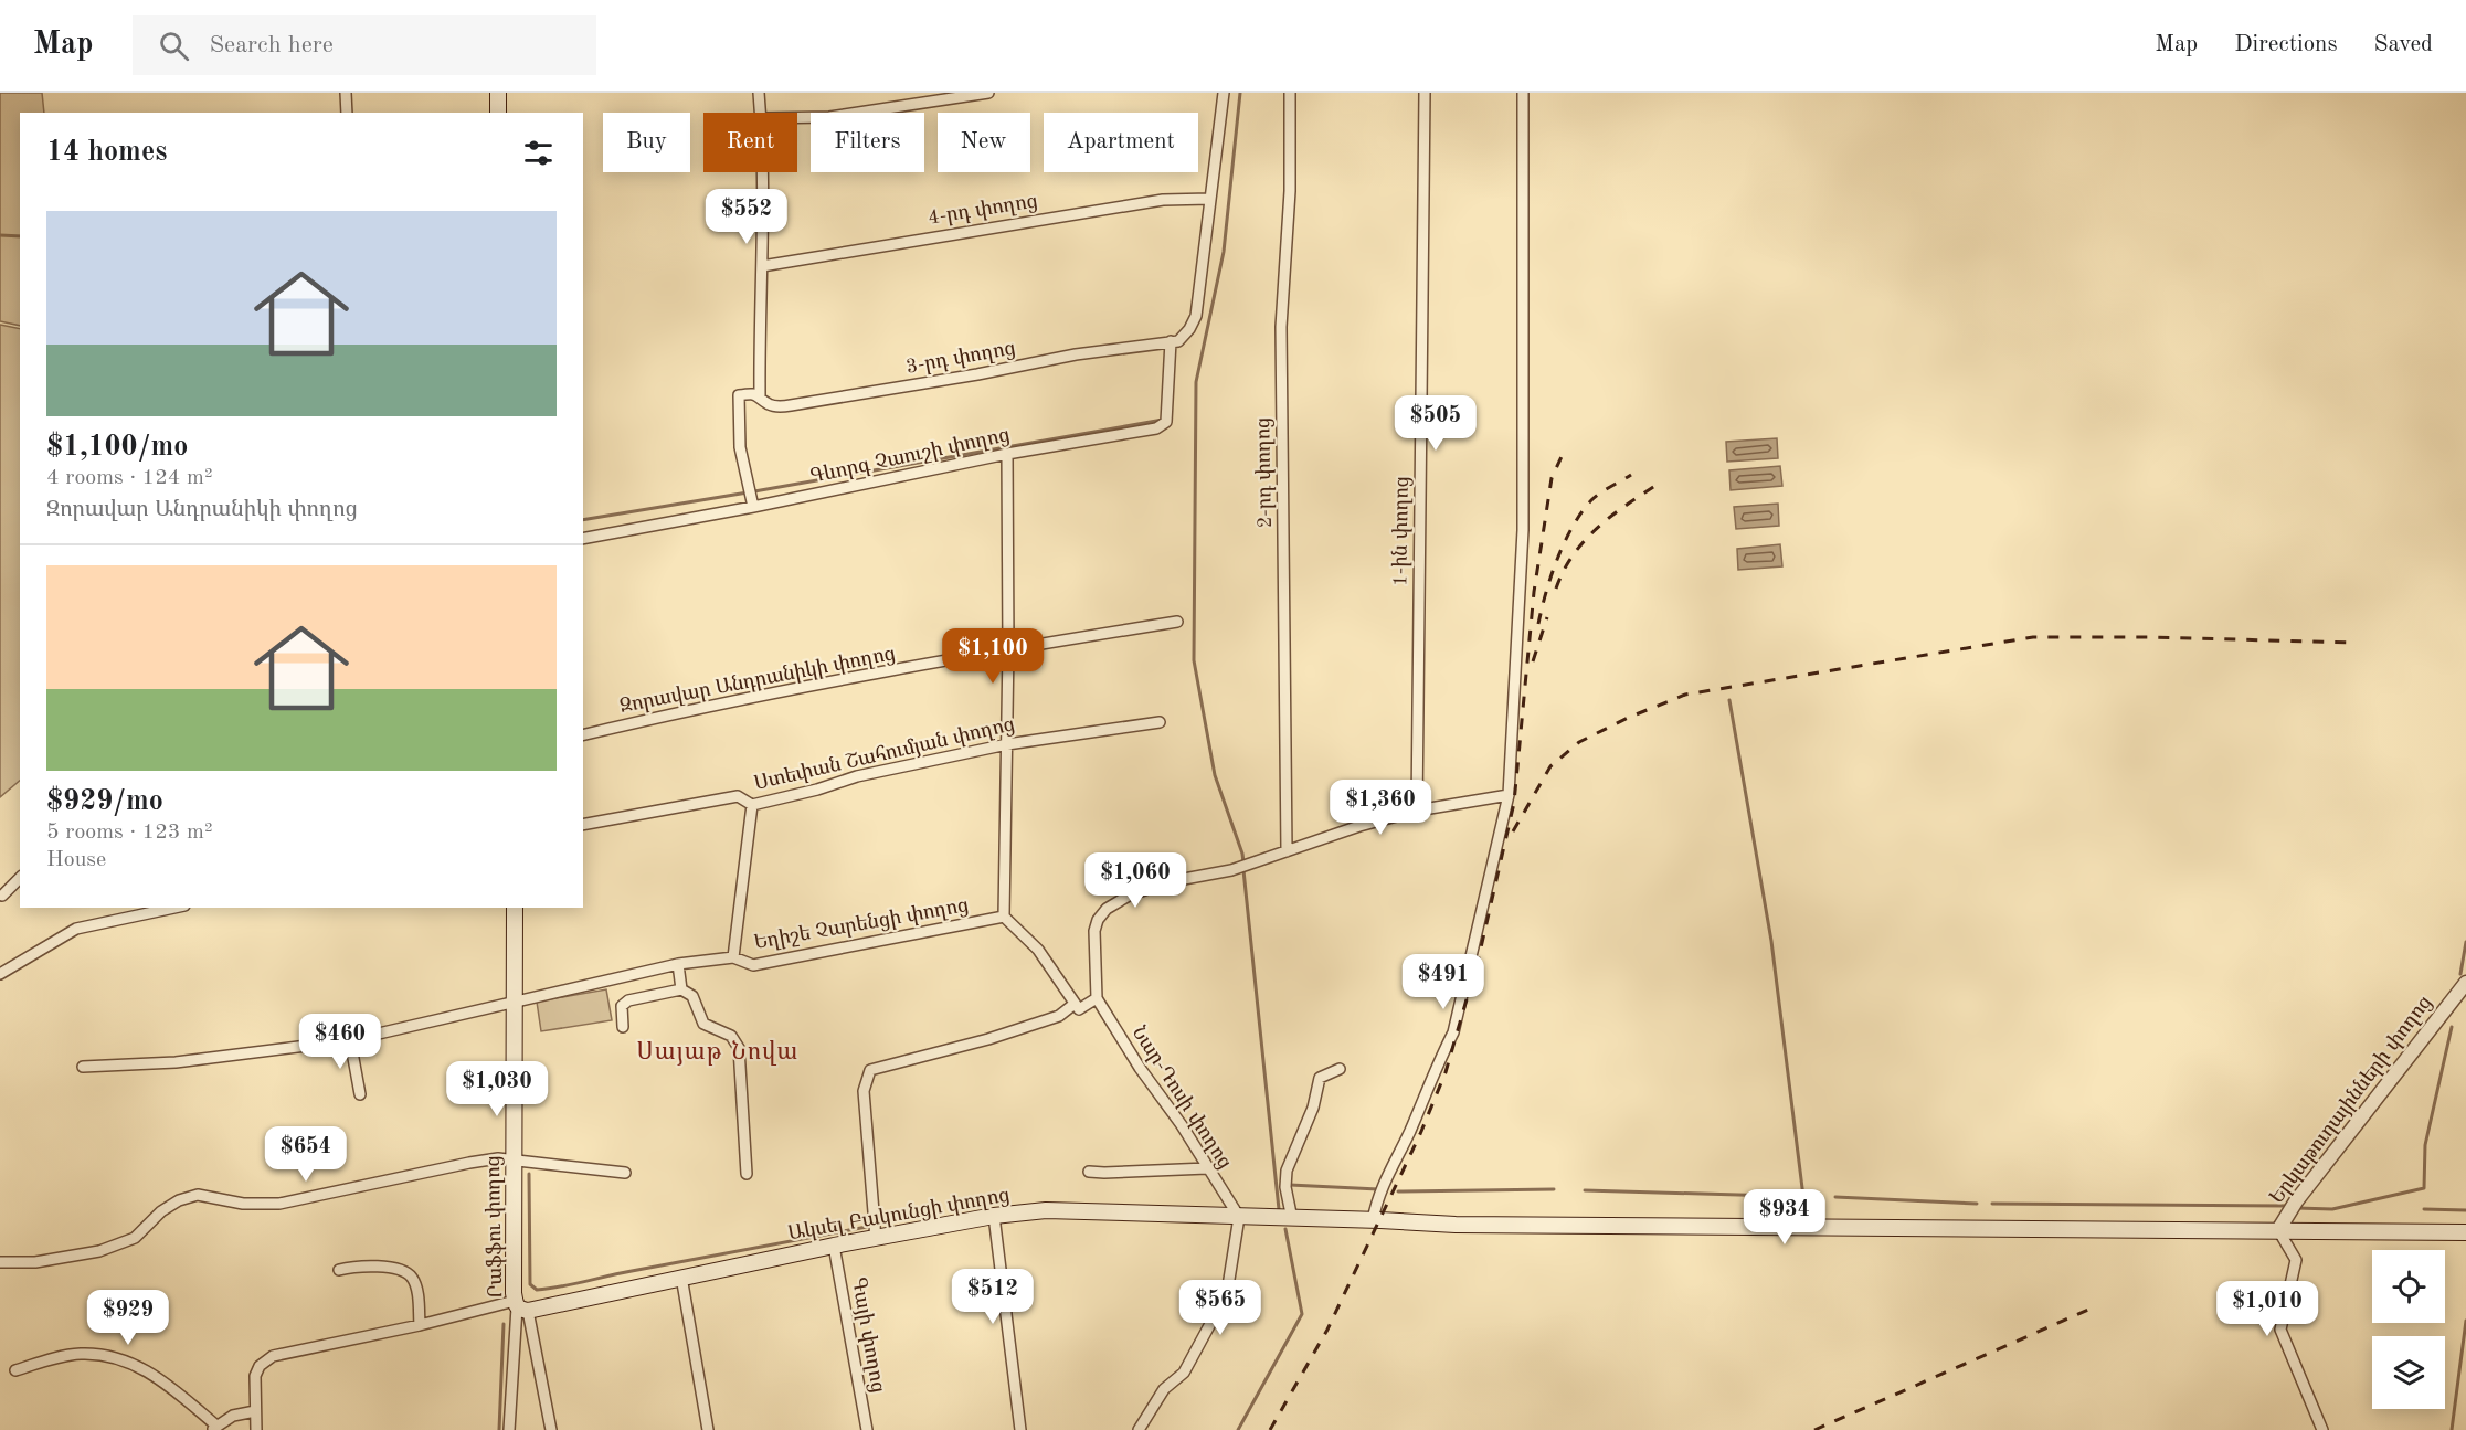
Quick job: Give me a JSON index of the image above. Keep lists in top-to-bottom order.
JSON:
{
  "streets": {
    "main road": ["Ակսել Բակունցի փողոց", "Րաֆֆու փողոց"],
    "street": [
      "4-րդ փողոց",
      "3-րդ փողոց",
      "Գևորգ Չաուշի փողոց",
      "2-րդ փողոց",
      "1-ին փողոց",
      "Զորավար Անդրանիկի փողոց",
      "Ստեփան Շահումյան փողոց",
      "Եղիշե Չարենցի փողոց",
      "Նար-Դոսի փողոց",
      "Երկաթուղայինների փողոց",
      "Գայի փողոց"
    ]
  },
  "crossings": [
    ["3-րդ փողոց", "Գևորգ Չաուշի փողոց"],
    ["Եղիշե Չարենցի փողոց", "Րաֆֆու փողոց"],
    ["Նար-Դոսի փողոց", "Ակսել Բակունցի փողոց"],
    ["Երկաթուղայինների փողոց", "Ակսել Բակունցի փողոց"],
    ["Ակսել Բակունցի փողոց", "Րաֆֆու փողոց"],
    ["Ակսել Բակունցի փողոց", "Գայի փողոց"]
  ],
  "districts": ["Սայաթ Նովա"],
  "page": {
    "header": "Map",
    "search": "Search here",
    "nav": ["Map", "Directions", "Saved"],
    "chip": [
      "Buy",
      "Rent",
      "Filters",
      "New",
      "Apartment"
    ],
    "heading": "14 homes",
    "price": [
      "$552",
      "$505",
      "$1,100",
      "$1,360",
      "$1,060",
      "$491",
      "$460",
      "$1,030",
      "$654",
      "$934",
      "$512",
      "$565",
      "$1,010",
      "$929"
    ],
    "list": [
      {
        "name": "$1,100/mo",
        "note": "4 rooms · 124 m² · Զորավար Անդրանիկի փողոց"
      },
      {
        "name": "$929/mo",
        "note": "5 rooms · 123 m² · House"
      }
    ]
  }
}
